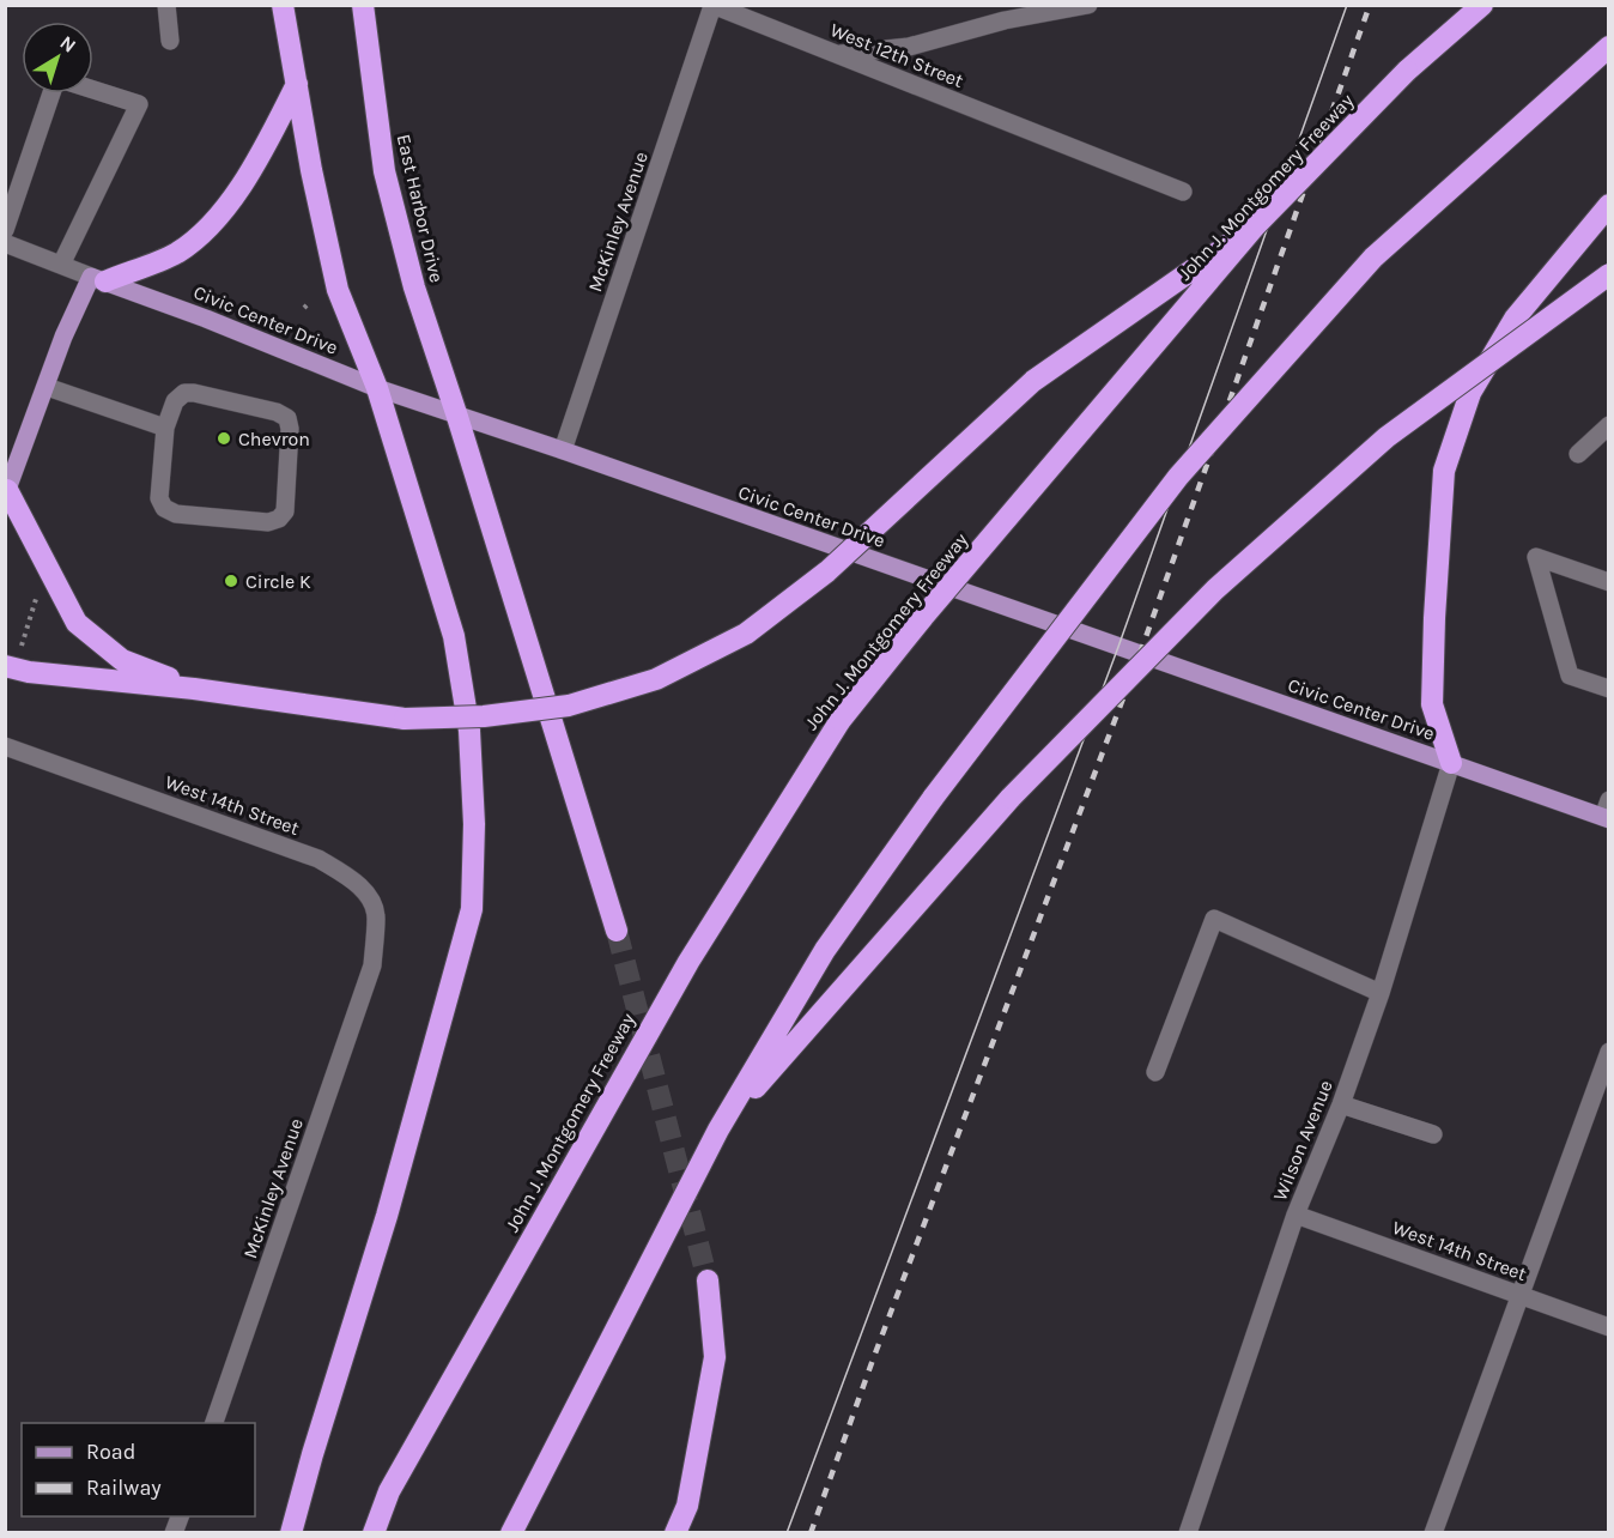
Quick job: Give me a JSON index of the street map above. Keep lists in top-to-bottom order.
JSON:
{
  "streets": {
    "highway": ["John J. Montgomery Freeway", "East Harbor Drive"],
    "main road": ["Civic Center Drive"],
    "street": [
      "West 12th Street",
      "McKinley Avenue",
      "West 14th Street",
      "Wilson Avenue"
    ]
  },
  "crossings": [
    ["West 12th Street", "McKinley Avenue"],
    ["East Harbor Drive", "Civic Center Drive"],
    ["McKinley Avenue", "Civic Center Drive"],
    ["McKinley Avenue", "West 14th Street"],
    ["Civic Center Drive", "Wilson Avenue"],
    ["West 14th Street", "Wilson Avenue"]
  ],
  "places": ["Chevron", "Circle K"],
  "legend": ["Road", "Railway"],
  "north": "top right"
}
